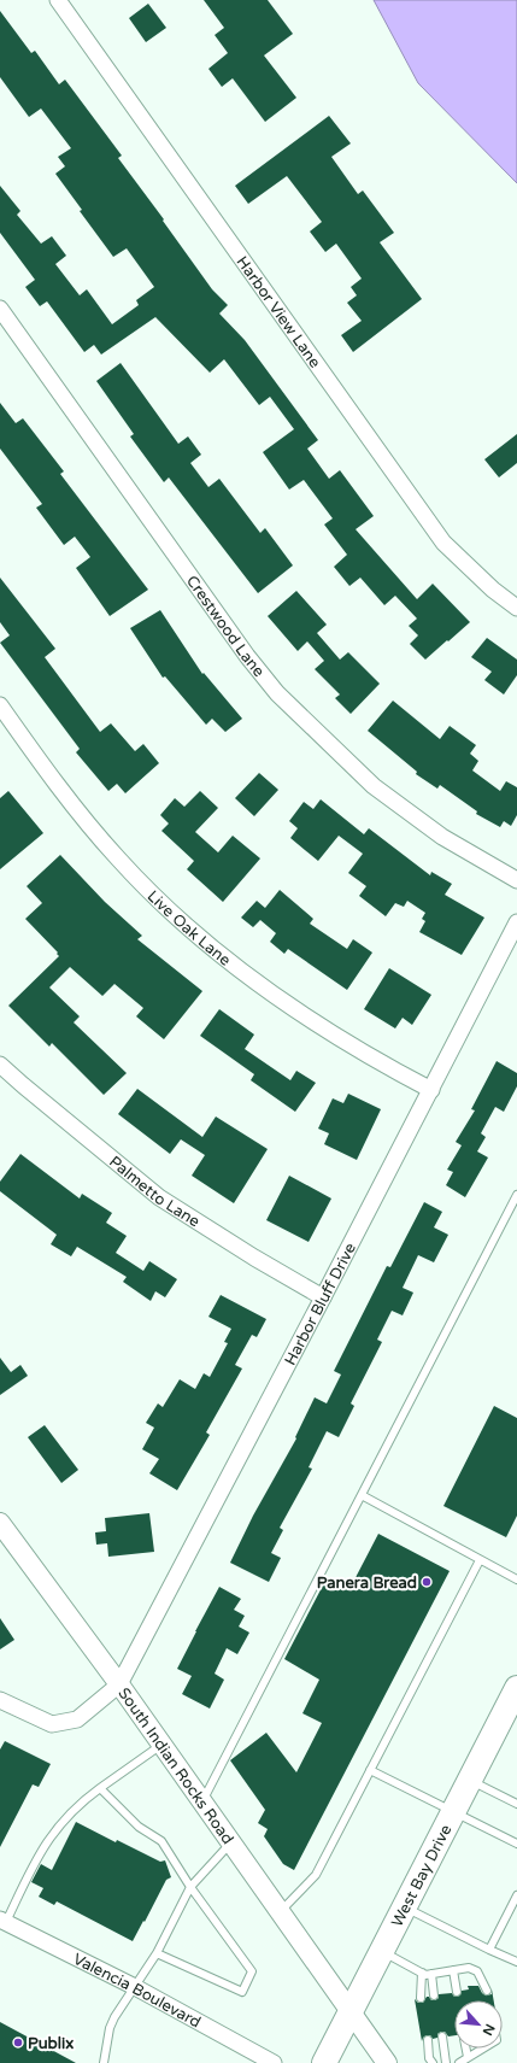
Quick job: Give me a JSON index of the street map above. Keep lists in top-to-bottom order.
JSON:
{
  "streets": {
    "main road": ["West Bay Drive"],
    "street": [
      "Harbor View Lane",
      "Crestwood Lane",
      "Live Oak Lane",
      "Palmetto Lane",
      "Harbor Bluff Drive",
      "South Indian Rocks Road",
      "Valencia Boulevard"
    ]
  },
  "crossings": [
    ["Live Oak Lane", "Harbor Bluff Drive"],
    ["Palmetto Lane", "Harbor Bluff Drive"],
    ["Harbor Bluff Drive", "South Indian Rocks Road"],
    ["South Indian Rocks Road", "West Bay Drive"]
  ],
  "places": ["Panera Bread", "Publix"],
  "north": "bottom right"
}
